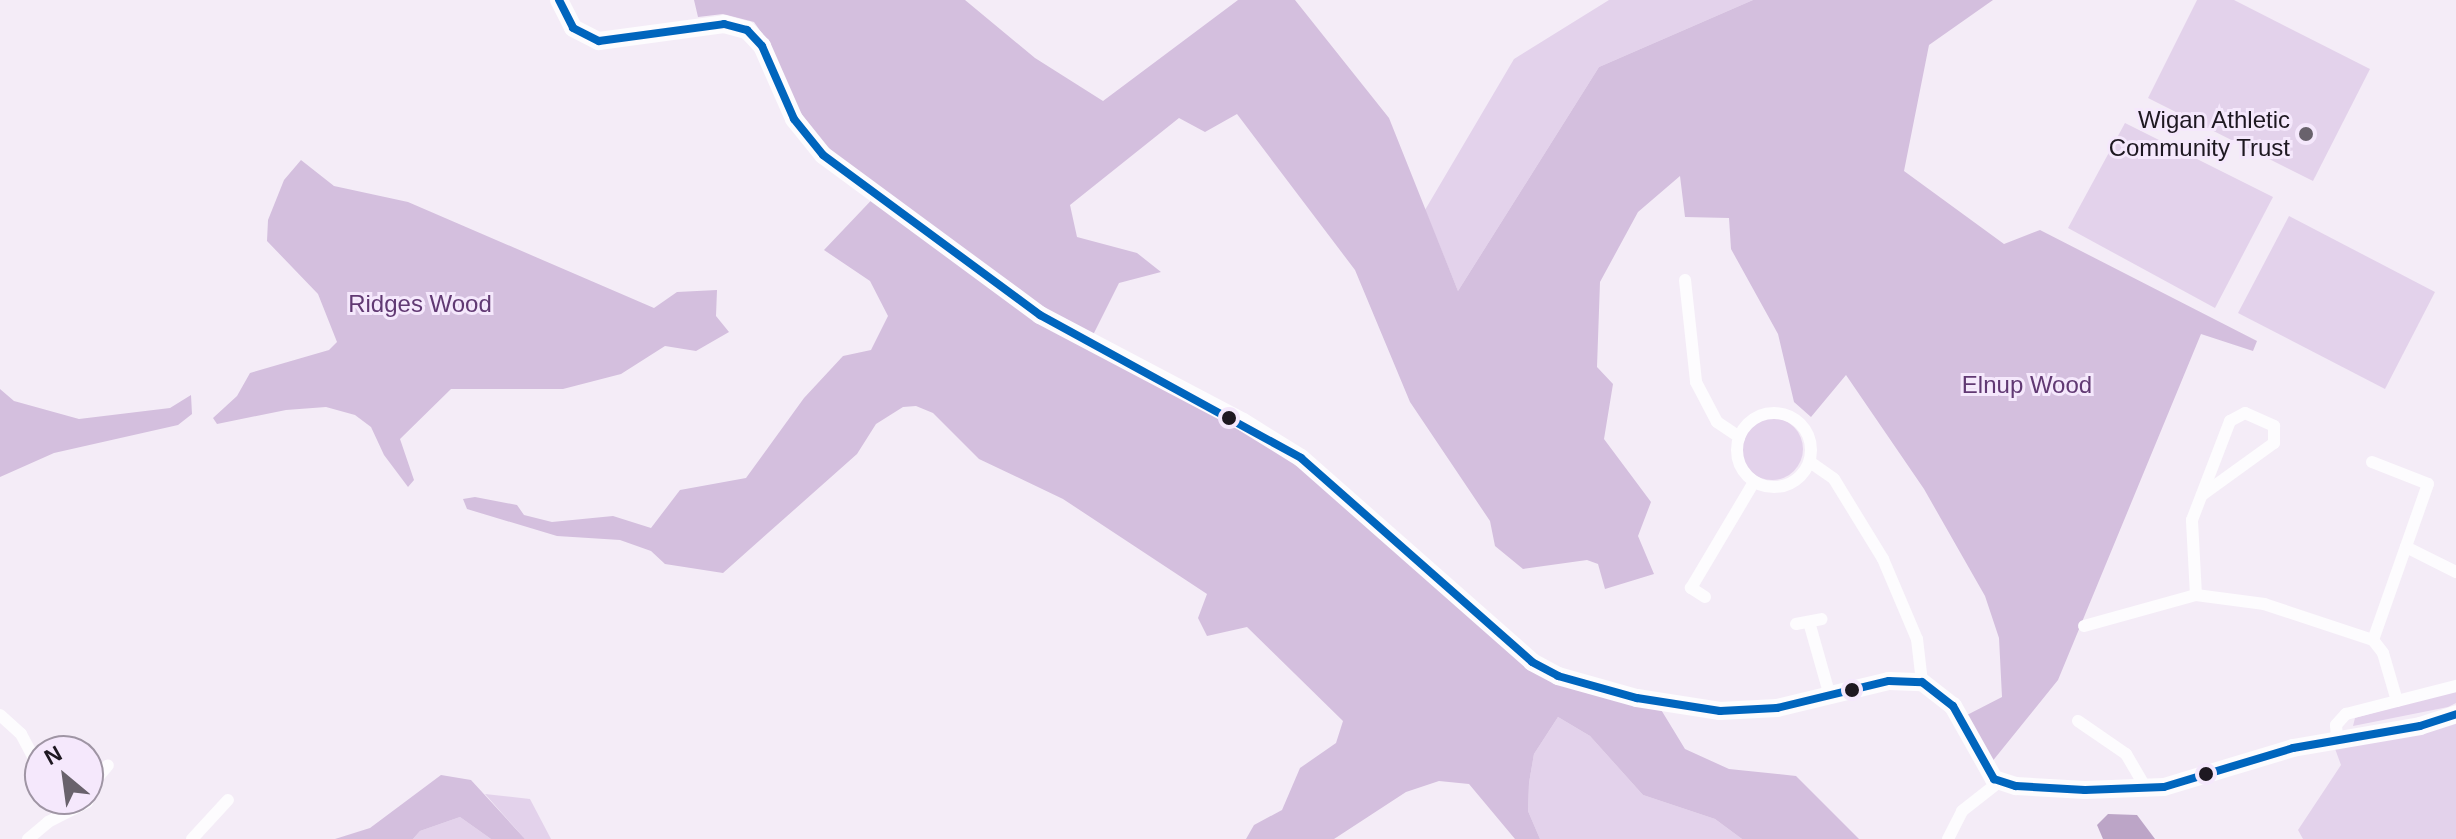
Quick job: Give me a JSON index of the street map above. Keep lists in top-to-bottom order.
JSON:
{
  "parks": ["Ridges Wood", "Elnup Wood"],
  "places": ["Wigan Athletic Community Trust"],
  "north": "top left"
}
